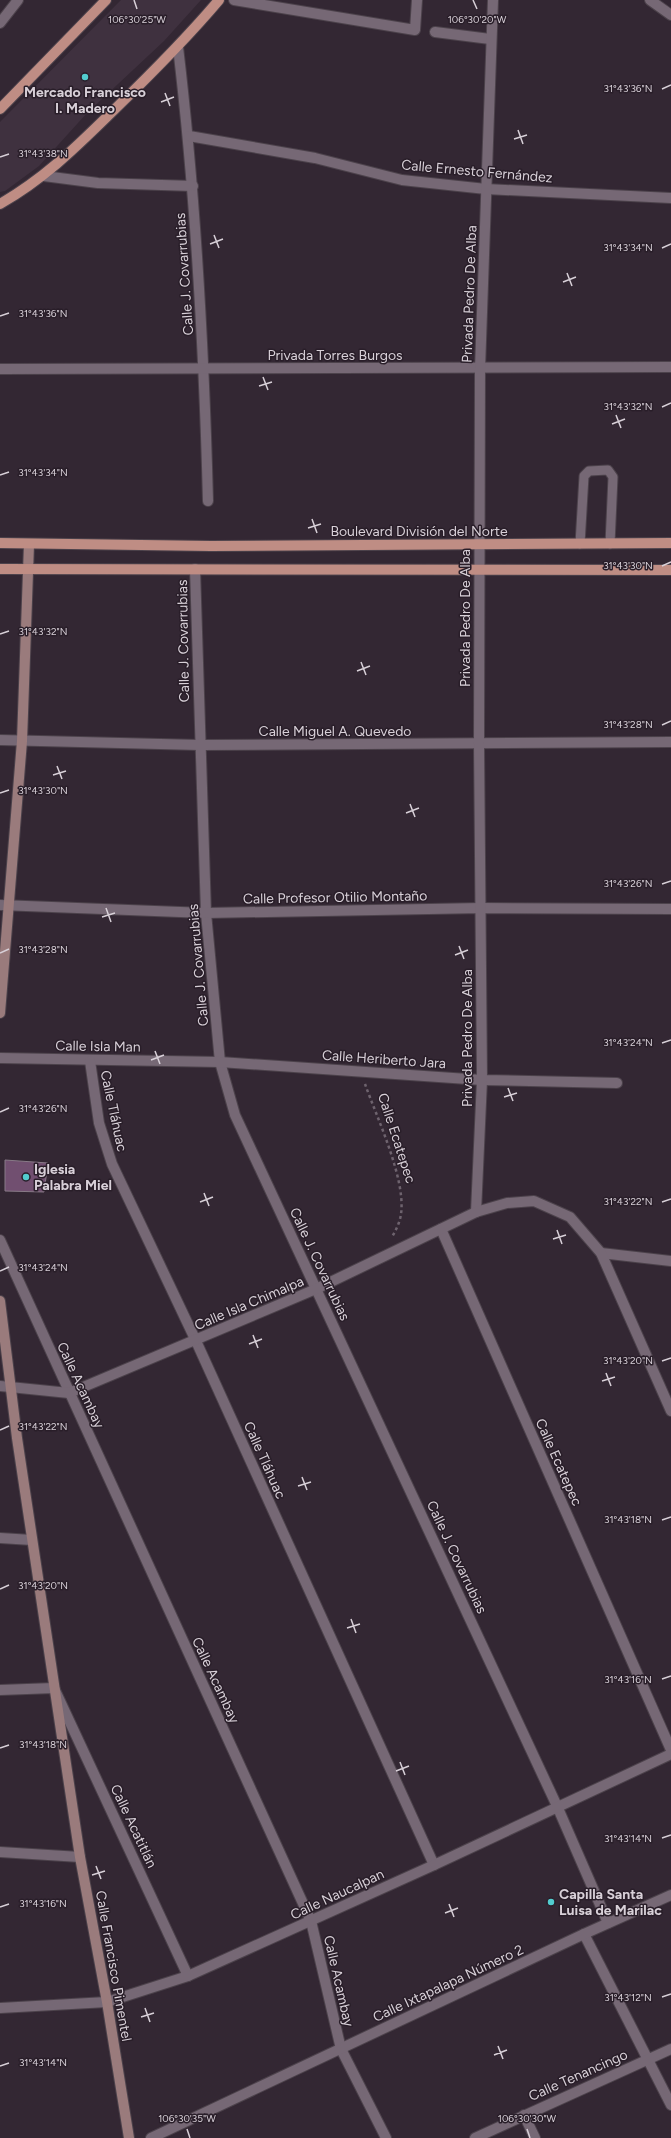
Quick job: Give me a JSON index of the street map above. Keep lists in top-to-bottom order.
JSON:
{
  "streets": {
    "main road": ["Boulevard División del Norte", "Calle Francisco Pimentel"],
    "street": [
      "Calle Ernesto Fernández",
      "Calle J. Covarrubias",
      "Privada Pedro De Alba",
      "Privada Torres Burgos",
      "Calle Miguel A. Quevedo",
      "Calle Profesor Otilio Montaño",
      "Calle Isla Man",
      "Calle Heriberto Jara",
      "Calle Tláhuac",
      "Calle Ecatepec",
      "Calle Isla Chimalpa",
      "Calle Acambay",
      "Calle Acatitlán",
      "Calle Naucalpan",
      "Calle Ixtapalapa Número 2",
      "Calle Tenancingo"
    ]
  },
  "crossings": [
    ["Calle Ernesto Fernández", "Calle J. Covarrubias"],
    ["Calle Ernesto Fernández", "Privada Pedro De Alba"],
    ["Calle J. Covarrubias", "Privada Torres Burgos"],
    ["Calle J. Covarrubias", "Calle Miguel A. Quevedo"],
    ["Calle J. Covarrubias", "Calle Profesor Otilio Montaño"],
    ["Calle J. Covarrubias", "Calle Isla Man"],
    ["Calle J. Covarrubias", "Calle Heriberto Jara"],
    ["Calle J. Covarrubias", "Calle Isla Chimalpa"],
    ["Calle J. Covarrubias", "Calle Naucalpan"],
    ["Calle J. Covarrubias", "Calle Ixtapalapa Número 2"],
    ["Privada Pedro De Alba", "Privada Torres Burgos"],
    ["Privada Pedro De Alba", "Boulevard División del Norte"],
    ["Privada Pedro De Alba", "Calle Miguel A. Quevedo"],
    ["Privada Pedro De Alba", "Calle Profesor Otilio Montaño"],
    ["Privada Pedro De Alba", "Calle Heriberto Jara"],
    ["Privada Pedro De Alba", "Calle Isla Chimalpa"],
    ["Calle Isla Man", "Calle Heriberto Jara"],
    ["Calle Isla Man", "Calle Tláhuac"],
    ["Calle Heriberto Jara", "Calle Ecatepec"],
    ["Calle Tláhuac", "Calle Isla Chimalpa"],
    ["Calle Tláhuac", "Calle Naucalpan"],
    ["Calle Ecatepec", "Calle Isla Chimalpa"],
    ["Calle Isla Chimalpa", "Calle Acambay"],
    ["Calle Isla Chimalpa", "Calle Francisco Pimentel"],
    ["Calle Acambay", "Calle Naucalpan"],
    ["Calle Acambay", "Calle Ixtapalapa Número 2"],
    ["Calle Acatitlán", "Calle Naucalpan"],
    ["Calle Acatitlán", "Calle Francisco Pimentel"],
    ["Calle Naucalpan", "Calle Francisco Pimentel"]
  ],
  "places": ["Mercado Francisco I. Madero", "Iglesia Palabra Miel", "Capilla Santa Luisa de Marilac"],
  "coordinates": [
    "106°30'25\"W",
    "106°30'20\"W",
    "31°43'36\"N",
    "31°43'38\"N",
    "31°43'34\"N",
    "31°43'32\"N",
    "31°43'30\"N",
    "31°43'28\"N",
    "31°43'26\"N",
    "31°43'24\"N",
    "31°43'22\"N",
    "31°43'20\"N",
    "31°43'18\"N",
    "31°43'16\"N",
    "31°43'14\"N",
    "31°43'12\"N",
    "106°30'35\"W",
    "106°30'30\"W"
  ]
}
